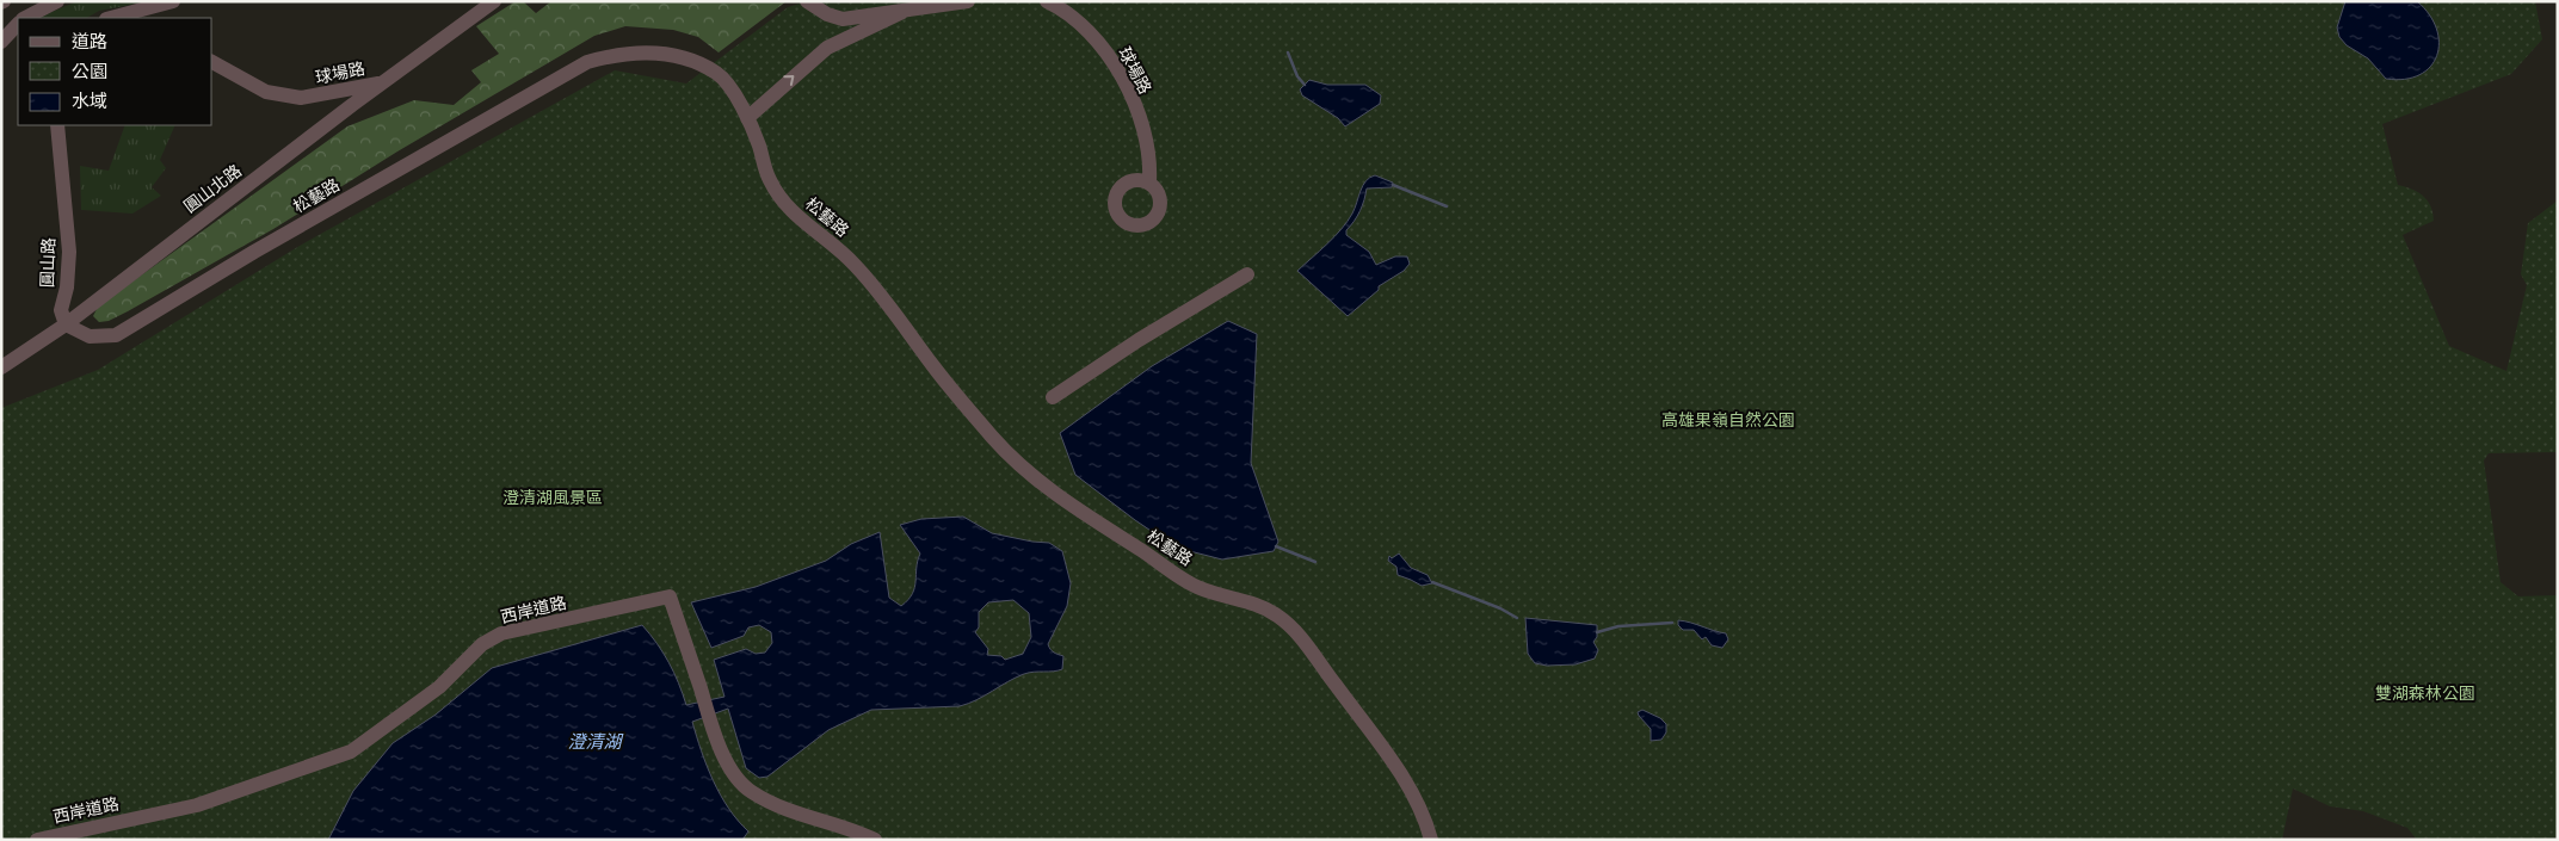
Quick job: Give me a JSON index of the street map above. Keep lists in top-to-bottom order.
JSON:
{
  "streets": {
    "street": [
      "球場路",
      "圓山北路",
      "松藝路",
      "圓山路",
      "西岸道路"
    ]
  },
  "crossings": [
    ["球場路", "圓山北路"],
    ["圓山北路", "松藝路"],
    ["圓山北路", "圓山路"],
    ["松藝路", "圓山路"]
  ],
  "water": ["澄清湖"],
  "parks": ["高雄果嶺自然公園", "澄清湖風景區", "雙湖森林公園"],
  "legend": ["道路", "公園", "水域"]
}
